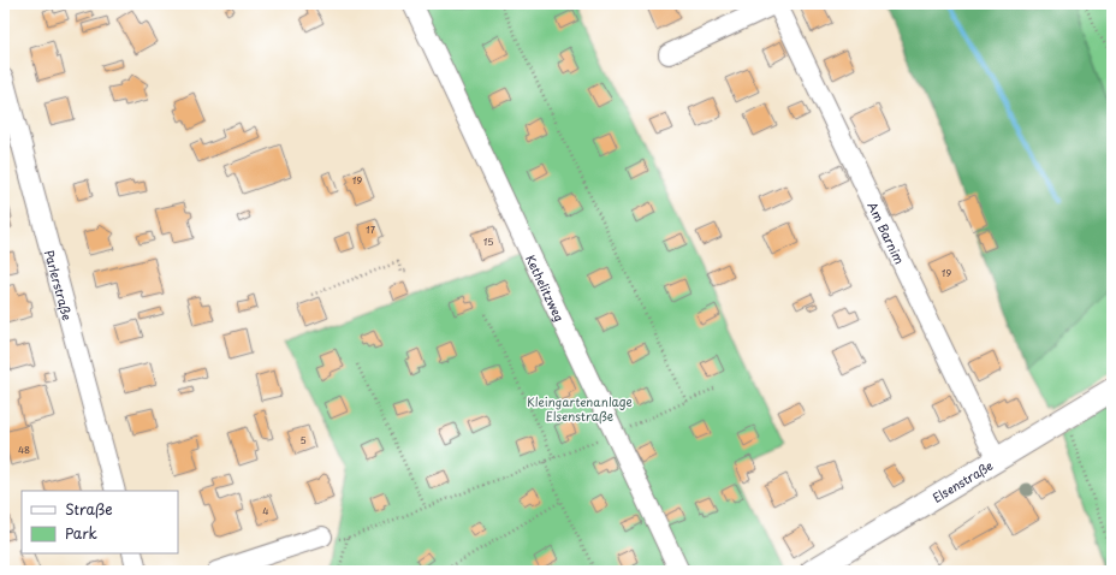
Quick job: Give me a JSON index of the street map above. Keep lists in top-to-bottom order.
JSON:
{
  "streets": {
    "street": [
      "Am Barnim",
      "Parlerstraße",
      "Kethelitzweg",
      "Elsenstraße"
    ]
  },
  "crossings": [
    ["Am Barnim", "Elsenstraße"]
  ],
  "parks": ["Kleingartenanlage Elsenstraße"],
  "house_numbers": [
    "19",
    "17",
    "15",
    "19",
    "5",
    "48",
    "4"
  ],
  "legend": ["Straße", "Park"]
}
